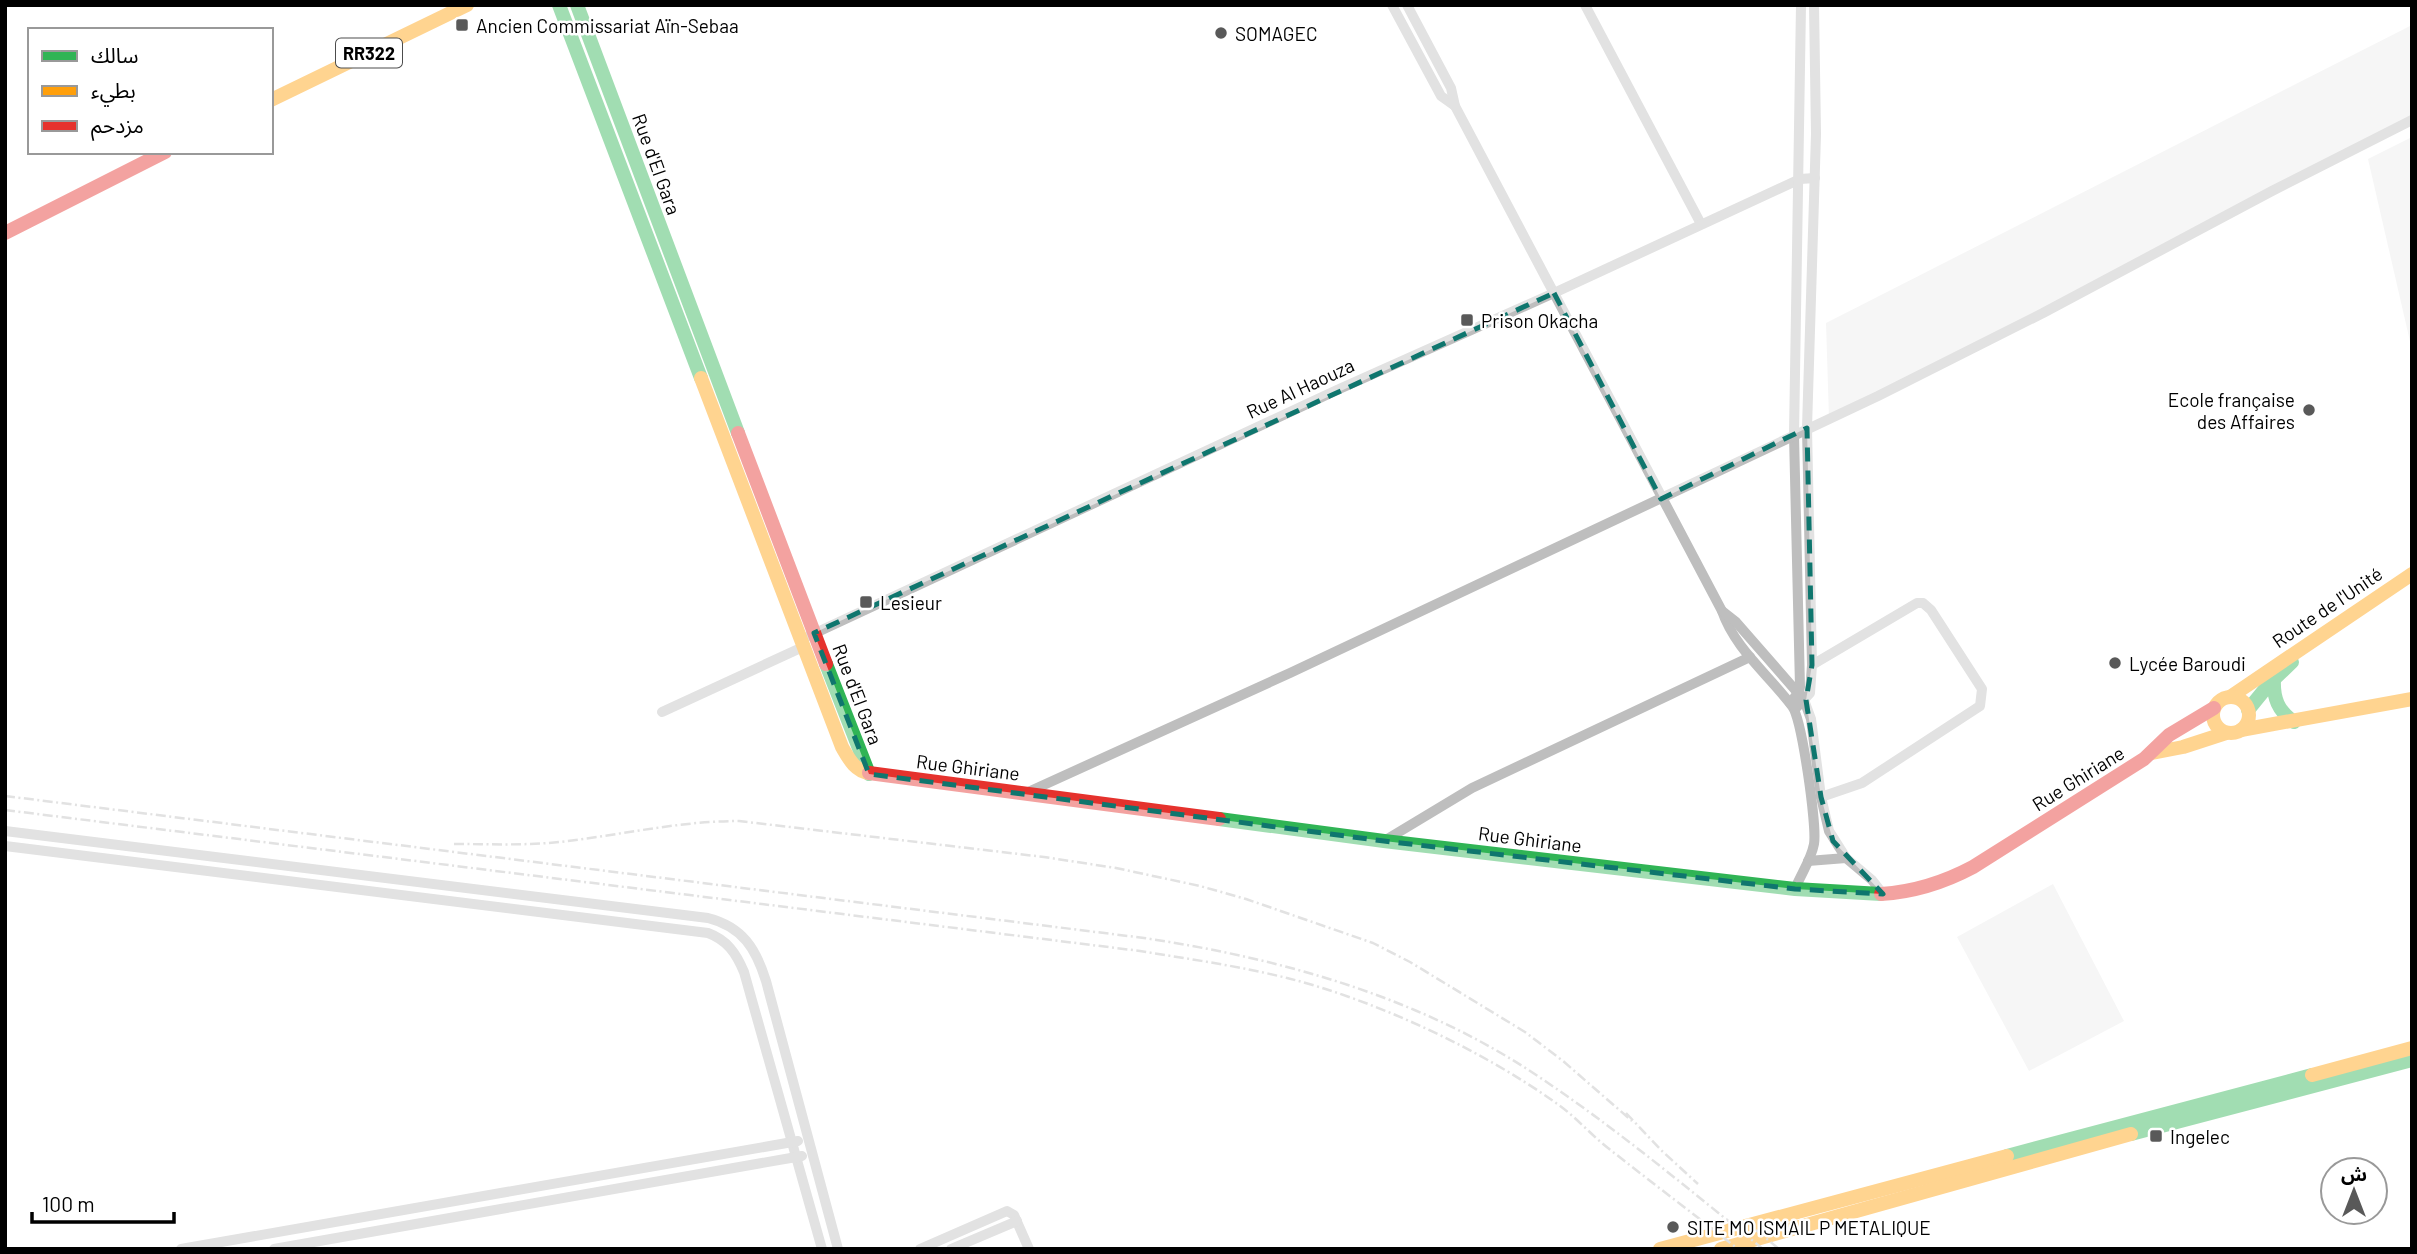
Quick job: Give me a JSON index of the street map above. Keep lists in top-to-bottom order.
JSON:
{
  "streets": {
    "street": [
      "RR322",
      "Rue d'El Gara",
      "Rue Al Haouza",
      "Route de l'Unité",
      "Rue Ghiriane"
    ]
  },
  "crossings": [
    ["Rue d'El Gara", "Rue Al Haouza"],
    ["Rue d'El Gara", "Rue Ghiriane"],
    ["Route de l'Unité", "Rue Ghiriane"]
  ],
  "places": {
    "transit": [
      "Ancien Commissariat Aïn-Sebaa",
      "Prison Okacha",
      "Lesieur",
      "Ingelec"
    ],
    "other": [
      "SOMAGEC",
      "Ecole française des Affaires",
      "Lycée Baroudi",
      "SITE MO ISMAIL P METALIQUE"
    ]
  },
  "legend": ["سالك", "بطيء", "مزدحم"],
  "scale_bar": "100 m",
  "north": "top"
}
